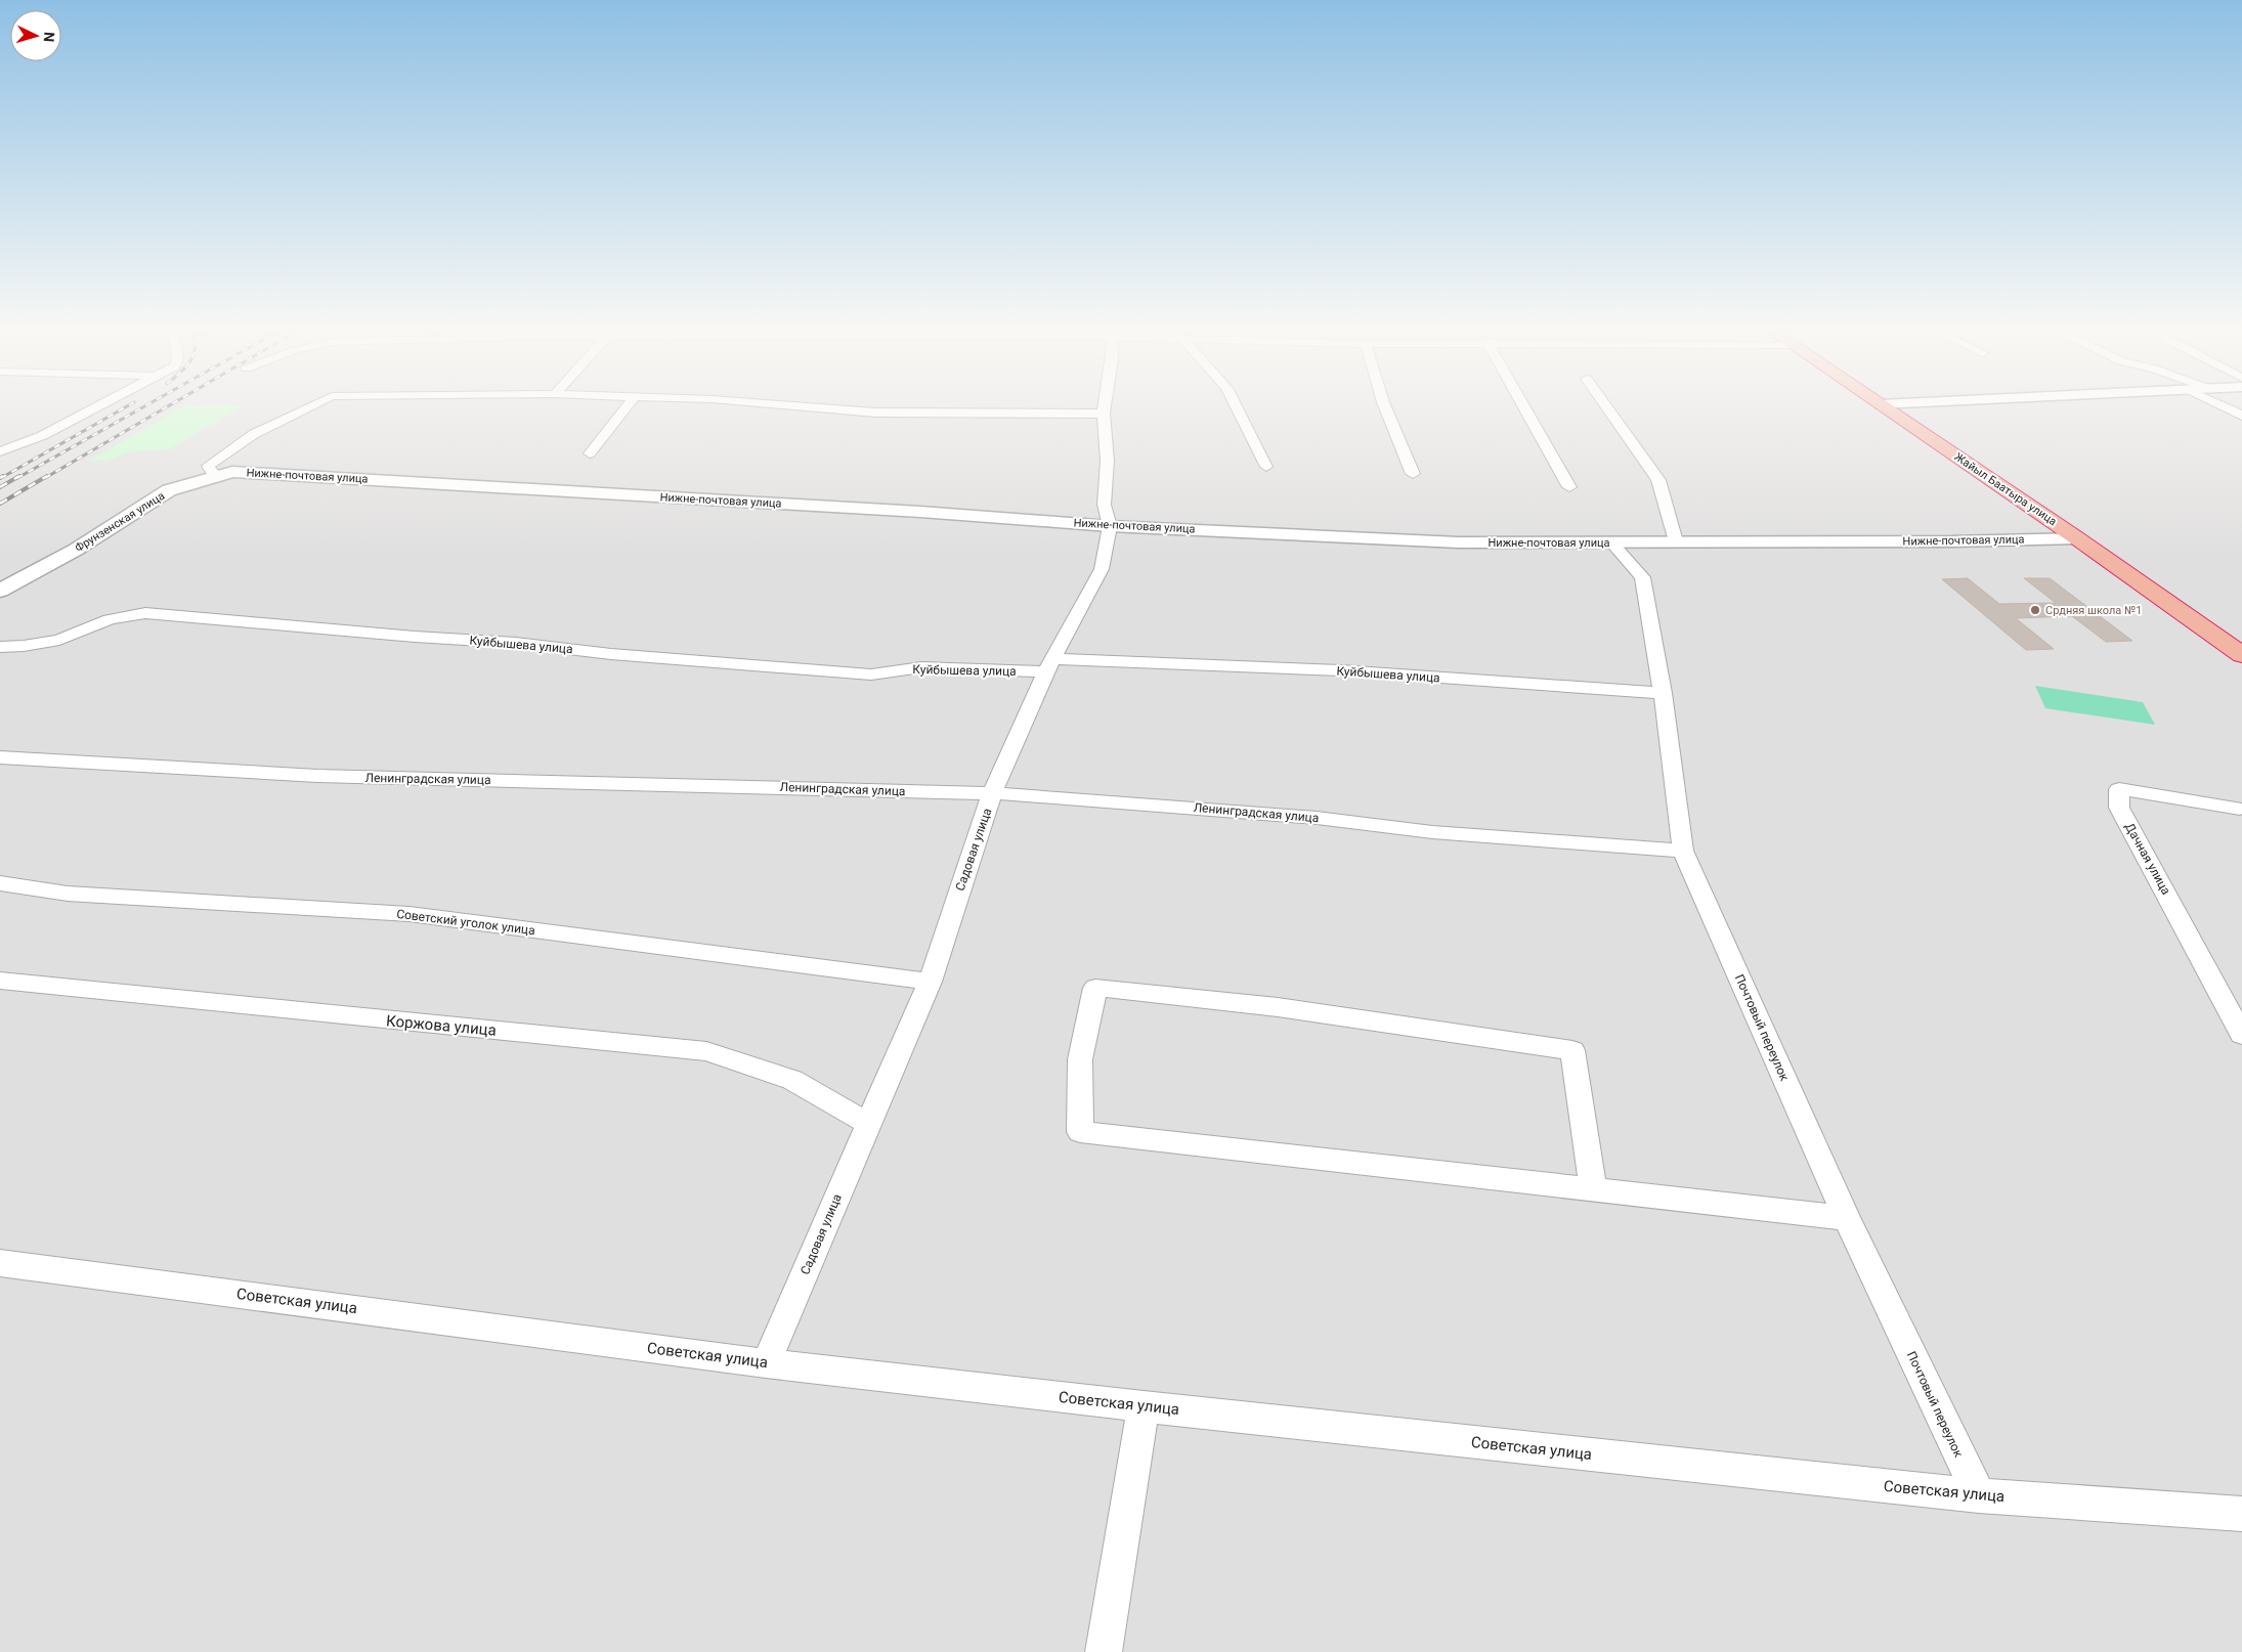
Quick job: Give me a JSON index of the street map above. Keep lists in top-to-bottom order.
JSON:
{
  "streets": {
    "highway": ["Жайыл Баатыра улица"],
    "street": [
      "Нижне-почтовая улица",
      "Фрунзенская улица",
      "Куйбышева улица",
      "Ленинградская улица",
      "Садовая улица",
      "Дачная улица",
      "Советский уголок улица",
      "Коржова улица",
      "Почтовый переулок",
      "Советская улица"
    ]
  },
  "crossings": [
    ["Нижне-почтовая улица", "Жайыл Баатыра улица"],
    ["Нижне-почтовая улица", "Фрунзенская улица"],
    ["Нижне-почтовая улица", "Садовая улица"],
    ["Нижне-почтовая улица", "Почтовый переулок"],
    ["Куйбышева улица", "Садовая улица"],
    ["Куйбышева улица", "Почтовый переулок"],
    ["Ленинградская улица", "Садовая улица"],
    ["Ленинградская улица", "Почтовый переулок"],
    ["Садовая улица", "Советский уголок улица"],
    ["Садовая улица", "Коржова улица"],
    ["Садовая улица", "Советская улица"],
    ["Почтовый переулок", "Советская улица"]
  ],
  "places": ["Срдняя школа №1"],
  "north": "right"
}
